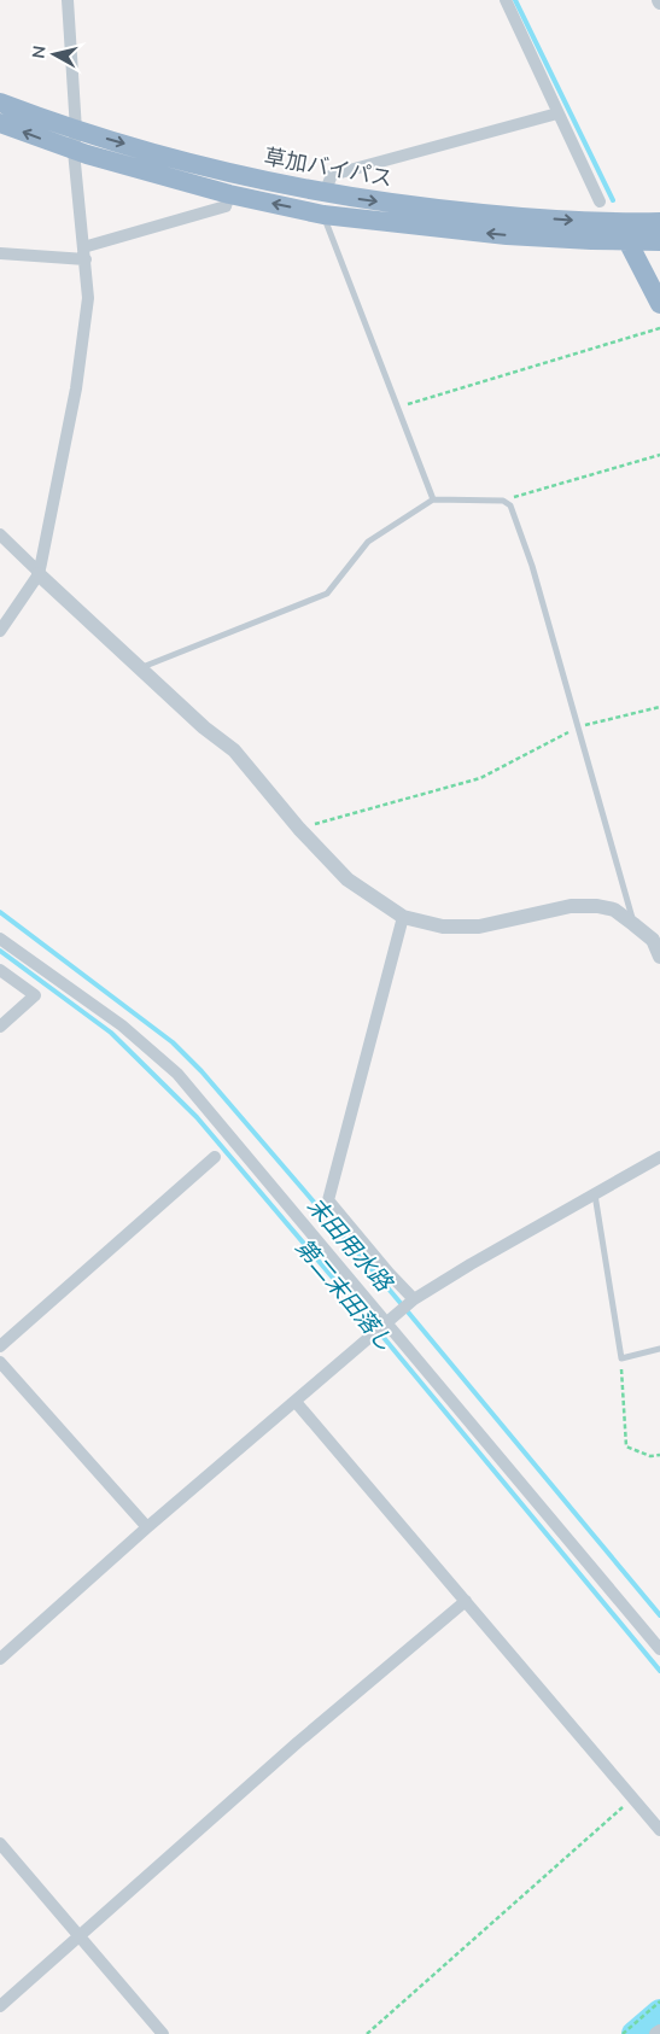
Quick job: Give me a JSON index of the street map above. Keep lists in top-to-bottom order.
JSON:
{
  "streets": {
    "highway": ["草加バイパス"]
  },
  "water": ["末田用水路", "第二末田落し"],
  "north": "left"
}
